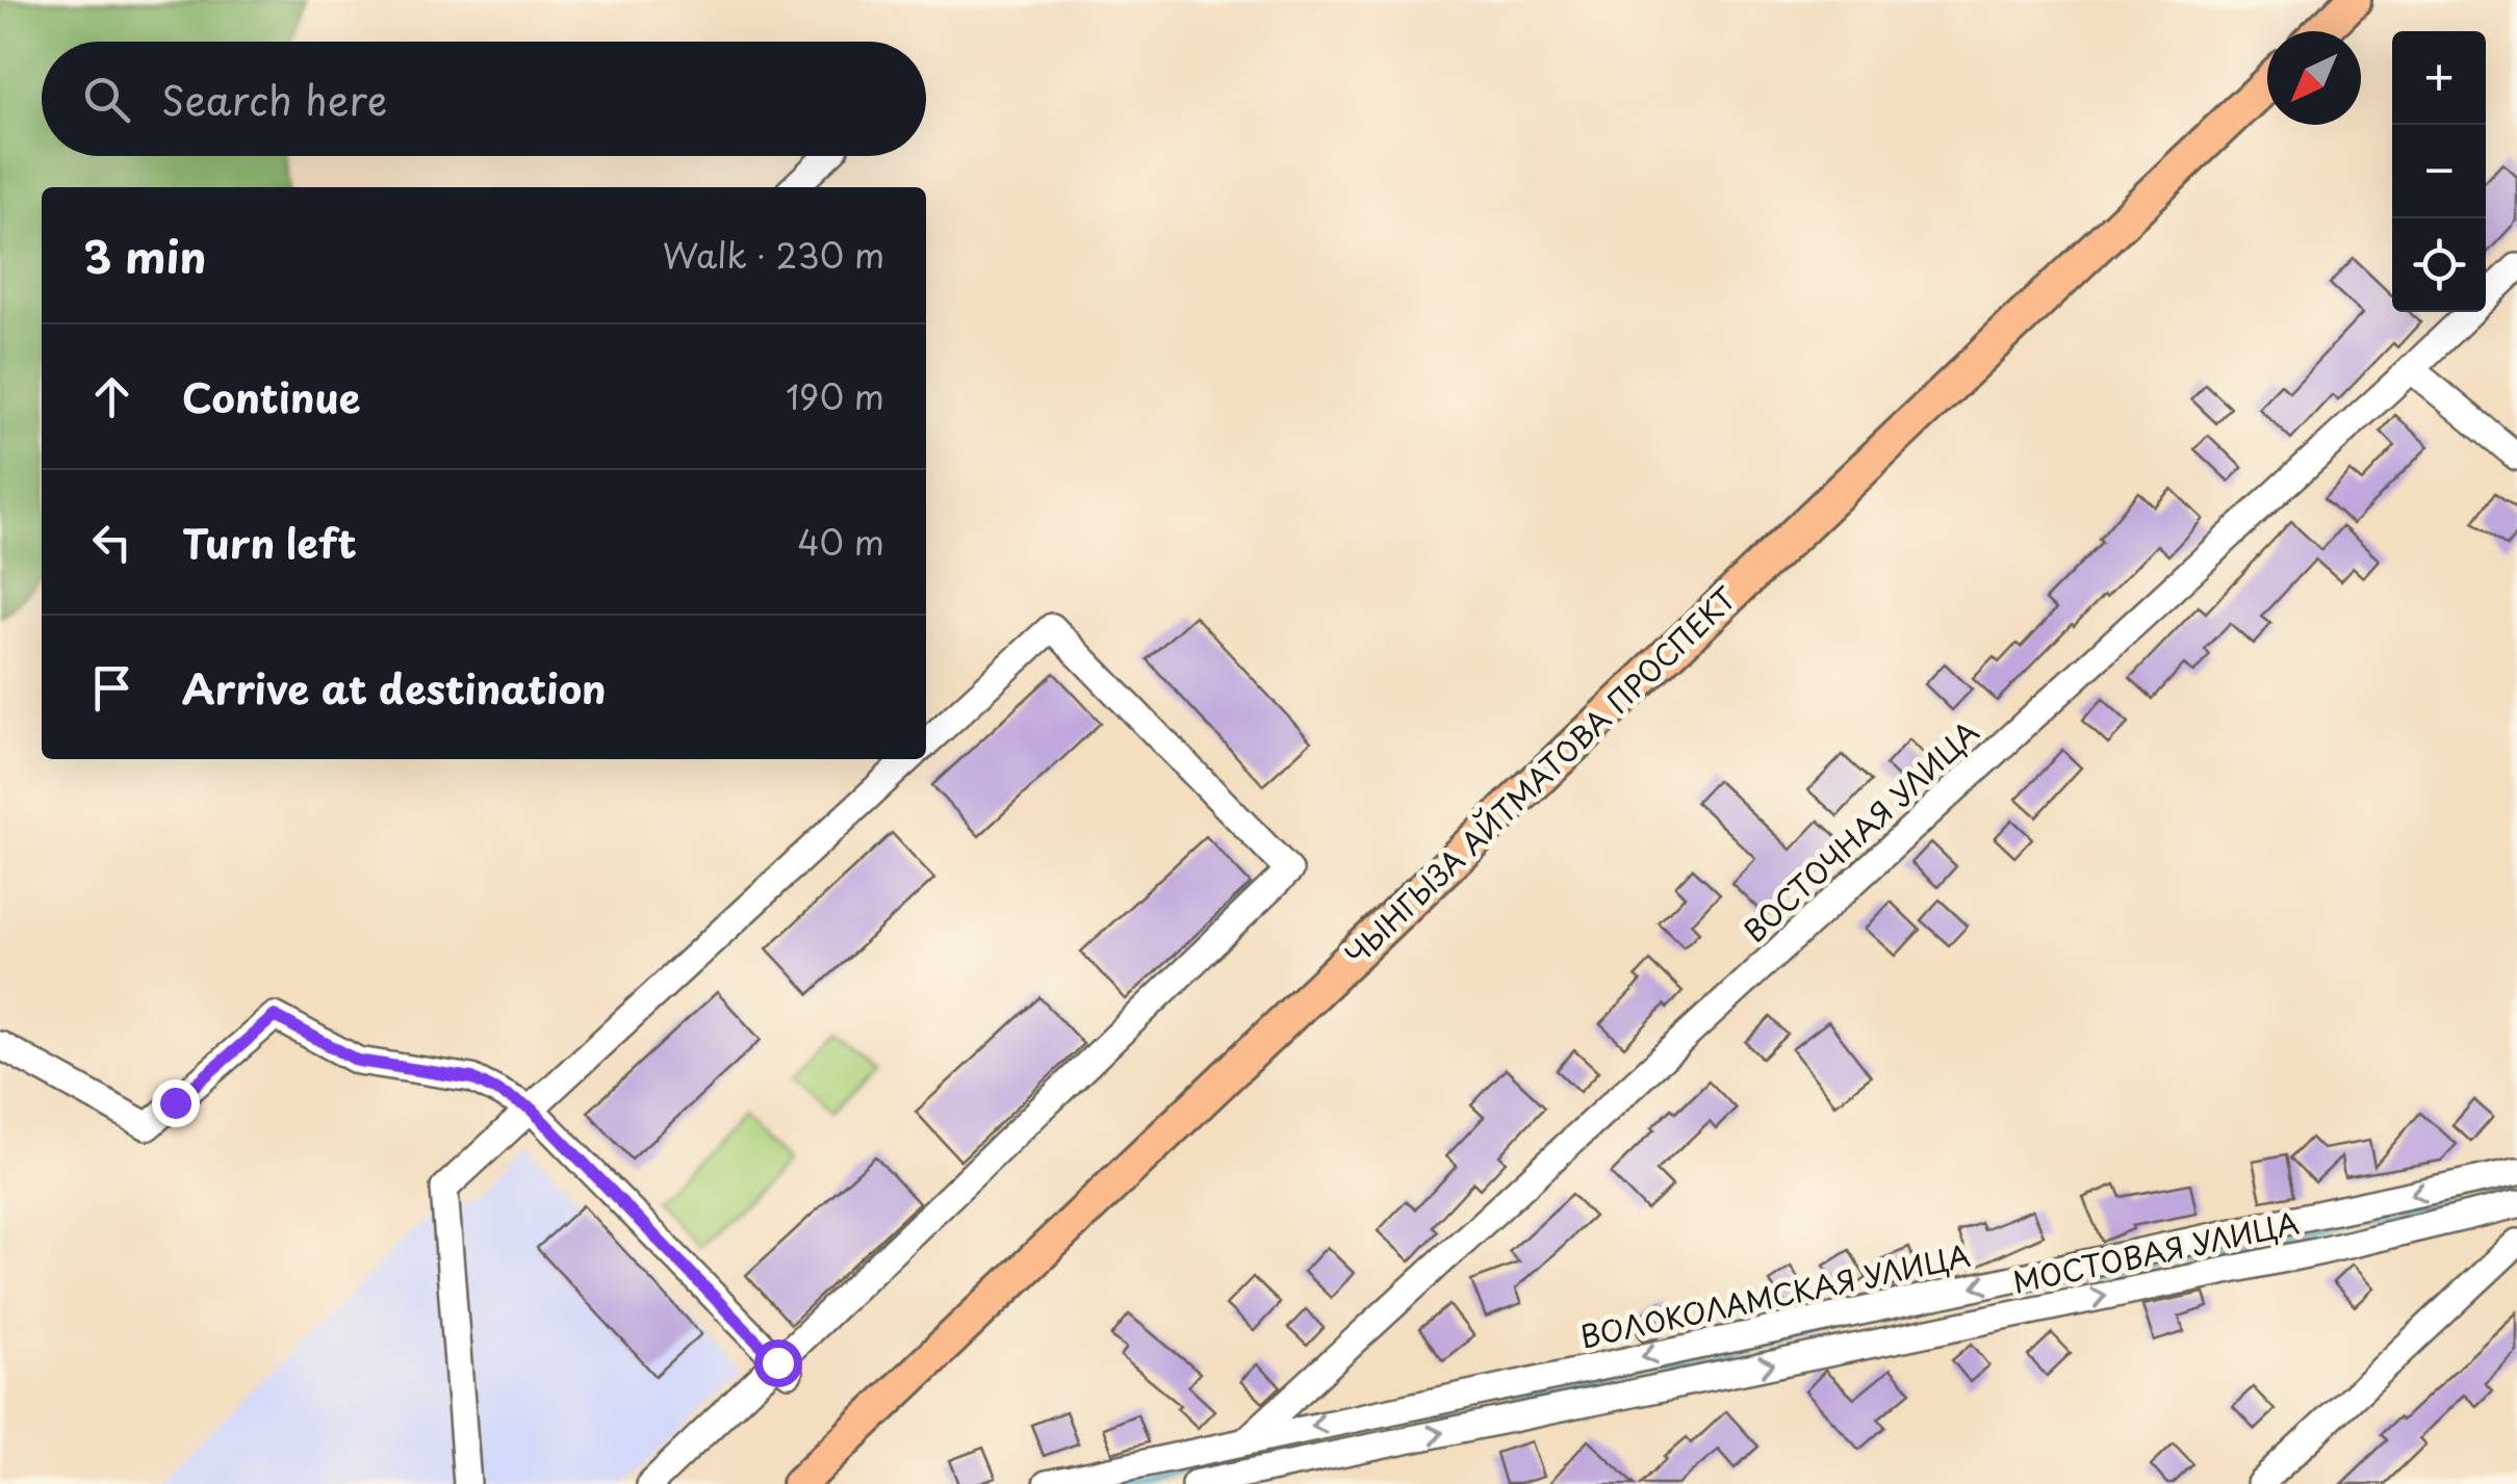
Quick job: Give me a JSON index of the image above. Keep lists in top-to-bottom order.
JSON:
{
  "streets": {
    "main road": ["ЧЫНГЫЗА АЙТМАТОВА ПРОСПЕКТ"],
    "street": ["ВОСТОЧНАЯ УЛИЦА", "МОСТОВАЯ УЛИЦА", "ВОЛОКОЛАМСКАЯ УЛИЦА"]
  },
  "crossings": [
    ["ВОСТОЧНАЯ УЛИЦА", "ВОЛОКОЛАМСКАЯ УЛИЦА"]
  ],
  "one_way": ["МОСТОВАЯ УЛИЦА", "ВОЛОКОЛАМСКАЯ УЛИЦА"],
  "north": "bottom left",
  "page": {
    "map_buttons": ["+", "−"],
    "search": "Search here",
    "heading": ["3 min", "Walk · 230 m"],
    "list": [
      ["Continue", "190 m"],
      ["Turn left", "40 m"],
      "Arrive at destination"
    ]
  }
}
